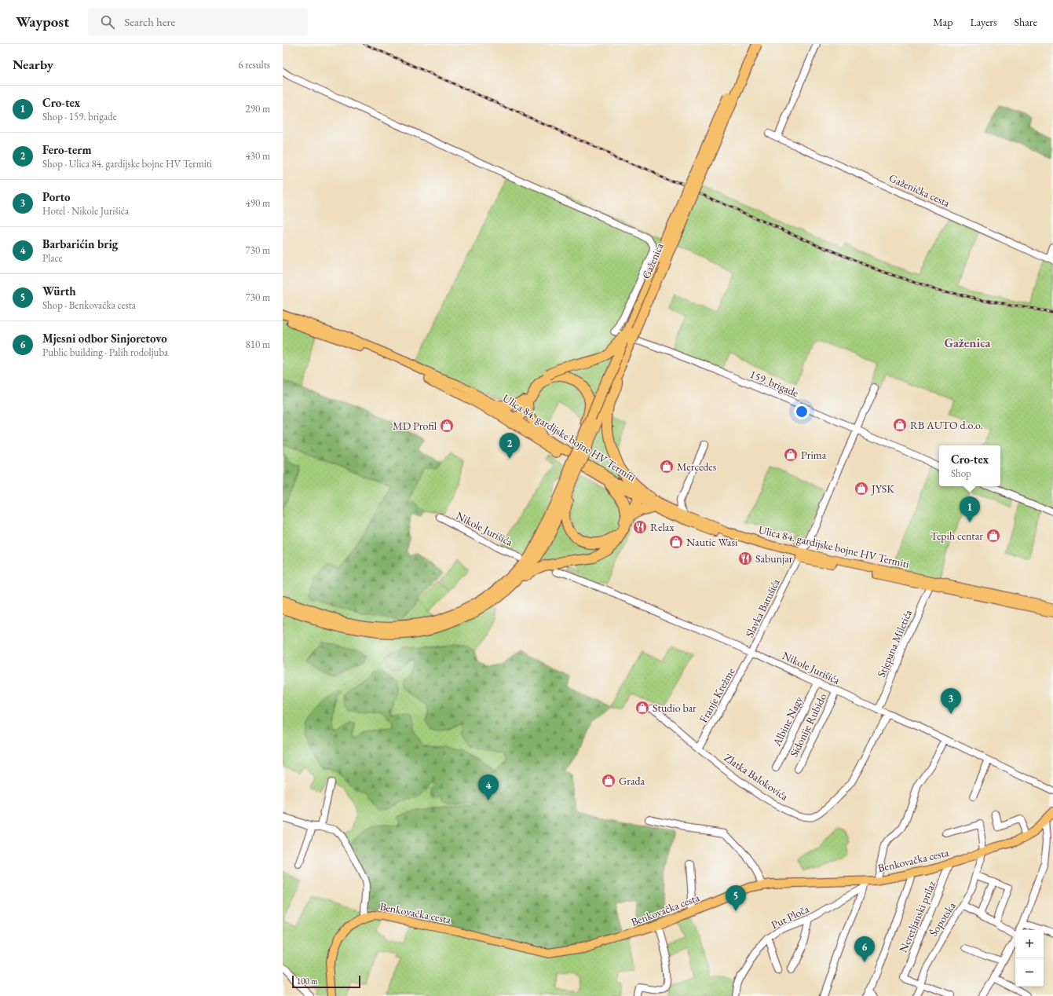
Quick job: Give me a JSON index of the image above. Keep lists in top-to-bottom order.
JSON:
{
  "streets": {
    "highway": ["Gaženica"],
    "main road": ["Ulica 84. gardijske bojne HV Termiti", "Benkovačka cesta"],
    "street": [
      "Gaženička cesta",
      "159. brigade",
      "Nikole Jurišića",
      "Slavka Batušića",
      "Stjepana Miletića",
      "Franje Krežme",
      "Albine Nagy",
      "Sidonije Rubido",
      "Zlatka Balokovića",
      "Put Ploča",
      "Neretljanski prilaz",
      "Šopotska"
    ]
  },
  "crossings": [
    ["Ulica 84. gardijske bojne HV Termiti", "Slavka Batušića"],
    ["Ulica 84. gardijske bojne HV Termiti", "Stjepana Miletića"],
    ["Nikole Jurišića", "Slavka Batušića"],
    ["Nikole Jurišića", "Stjepana Miletića"],
    ["Nikole Jurišića", "Franje Krežme"],
    ["Nikole Jurišića", "Albine Nagy"],
    ["Nikole Jurišića", "Sidonije Rubido"],
    ["Nikole Jurišića", "Zlatka Balokovića"],
    ["Slavka Batušića", "Franje Krežme"],
    ["Franje Krežme", "Zlatka Balokovića"],
    ["Benkovačka cesta", "Put Ploča"],
    ["Benkovačka cesta", "Neretljanski prilaz"],
    ["Benkovačka cesta", "Šopotska"],
    ["Neretljanski prilaz", "Šopotska"]
  ],
  "districts": ["Gaženica"],
  "places": {
    "shop": [
      "RB AUTO d.o.o.",
      "MD Profil",
      "Prima",
      "Mercedes",
      "JYSK",
      "Tepih centar",
      "Nautic Wasi",
      "Studio bar",
      "Građa"
    ],
    "restaurant": ["Relax", "Sabunjar"]
  },
  "scale_bar": "100 m",
  "page": {
    "header": "Waypost",
    "search": "Search here",
    "nav": ["Map", "Layers", "Share"],
    "heading": ["Nearby", "6 results"],
    "list": [
      {
        "mark": "1",
        "name": "Cro-tex",
        "note": "Shop · 159. brigade",
        "value": "290 m"
      },
      {
        "mark": "2",
        "name": "Fero-term",
        "note": "Shop · Ulica 84. gardijske bojne HV Termiti",
        "value": "430 m"
      },
      {
        "mark": "3",
        "name": "Porto",
        "note": "Hotel · Nikole Jurišića",
        "value": "490 m"
      },
      {
        "mark": "4",
        "name": "Barbarićin brig",
        "note": "Place",
        "value": "730 m"
      },
      {
        "mark": "5",
        "name": "Würth",
        "note": "Shop · Benkovačka cesta",
        "value": "730 m"
      },
      {
        "mark": "6",
        "name": "Mjesni odbor Sinjoretovo",
        "note": "Public building · Palih rodoljuba",
        "value": "810 m"
      }
    ],
    "pins": [
      "2",
      "1",
      "3",
      "4",
      "5",
      "6"
    ],
    "popup": ["Cro-tex", "Shop"],
    "map_buttons": ["+", "−"],
    "scale": "100 m"
  }
}
